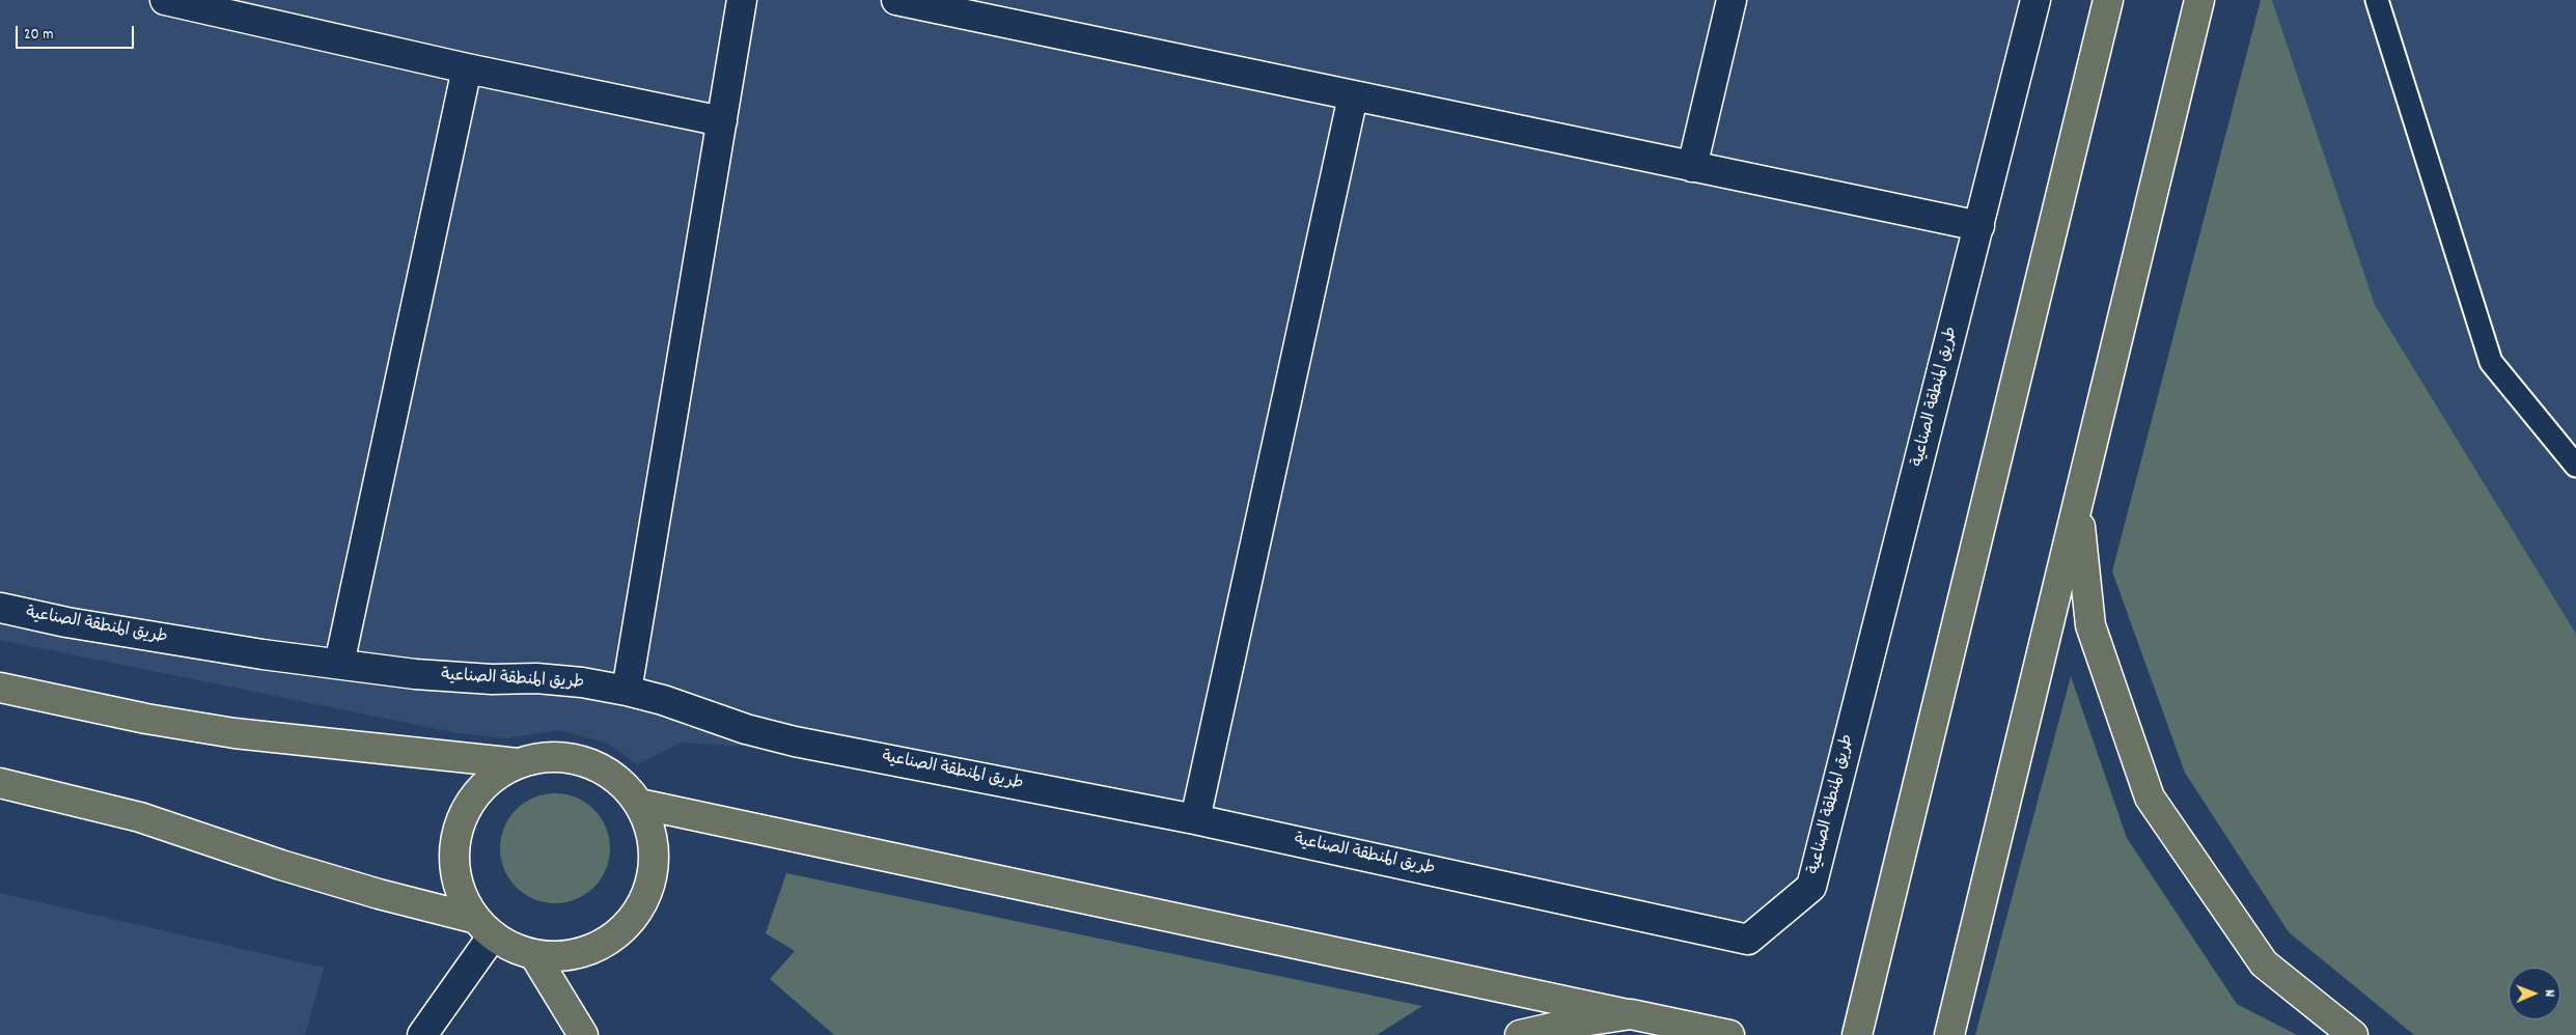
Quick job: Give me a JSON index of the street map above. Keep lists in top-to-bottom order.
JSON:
{
  "streets": {
    "street": ["طريق المنطقة الصناعية"]
  },
  "scale_bar": "20 m",
  "north": "right"
}
